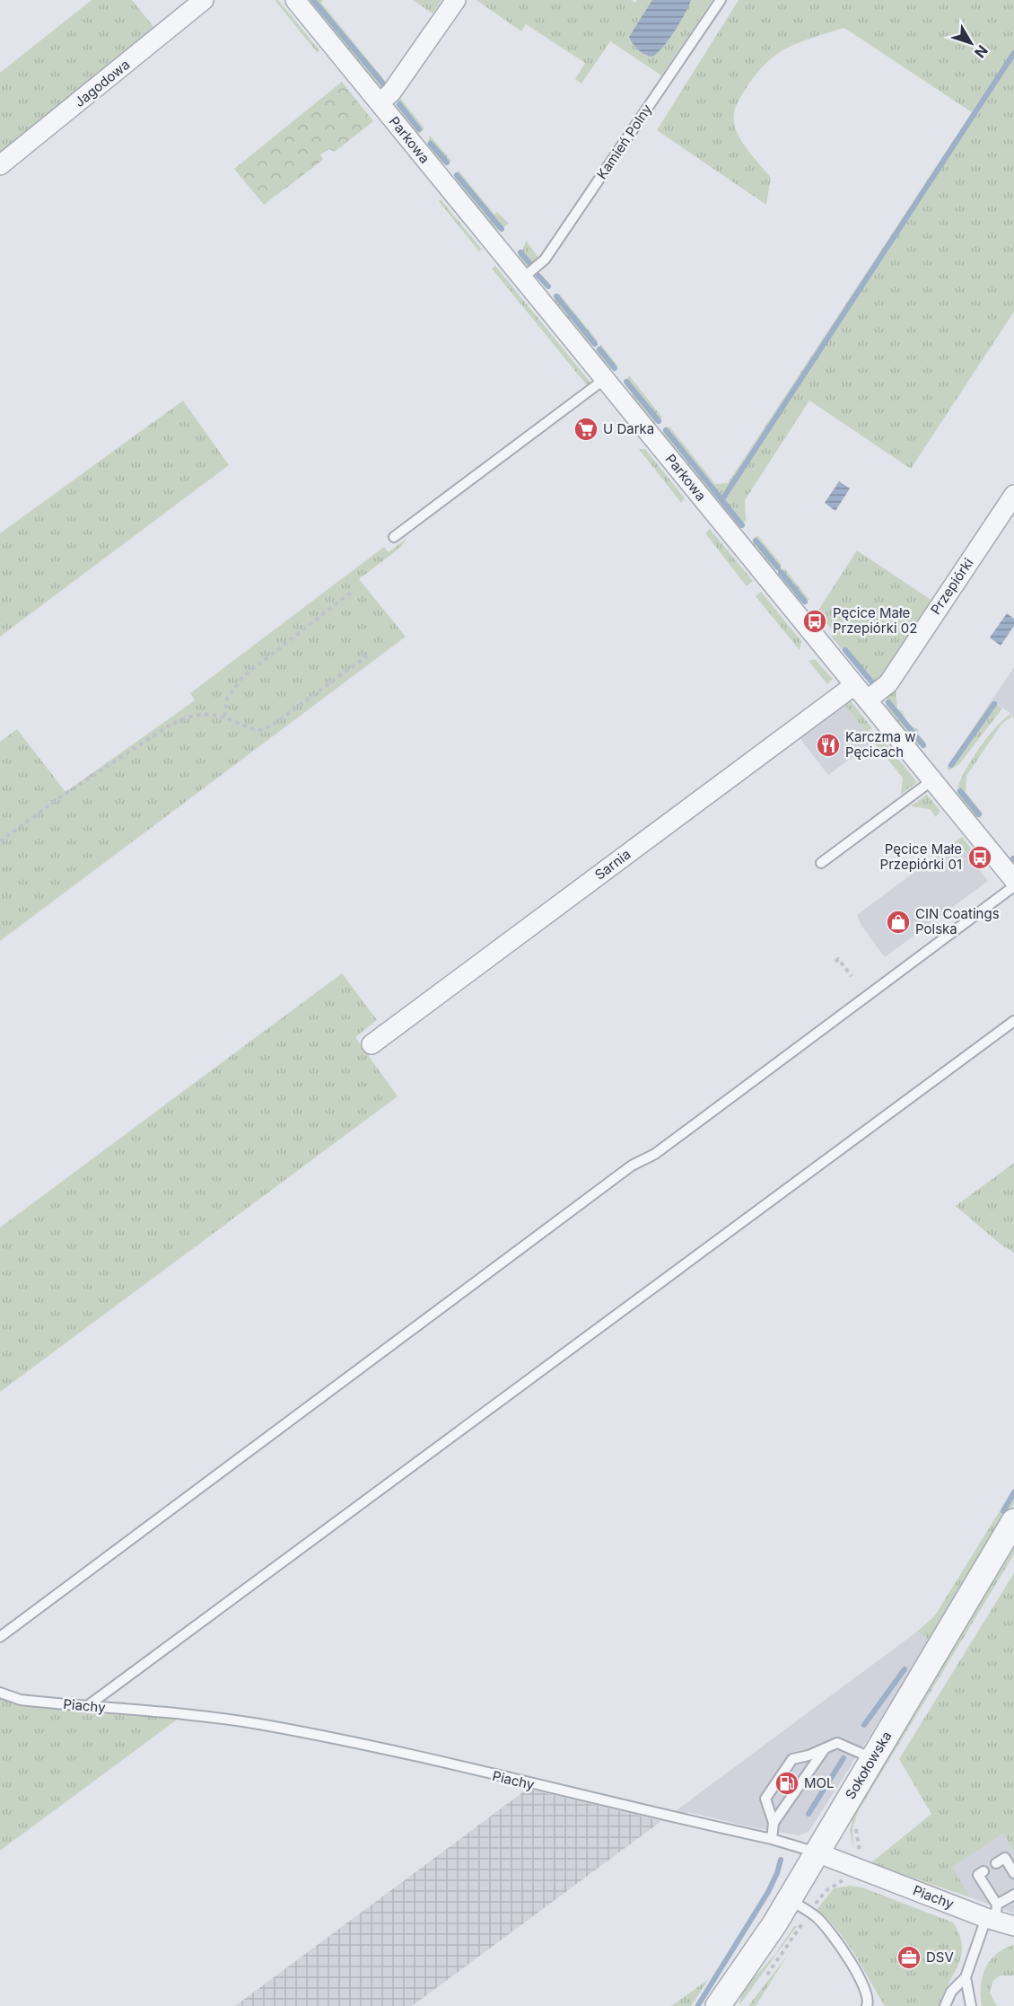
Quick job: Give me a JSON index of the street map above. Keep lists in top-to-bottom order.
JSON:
{
  "streets": {
    "street": [
      "Jagodowa",
      "Parkowa",
      "Przepiórki",
      "Sarnia",
      "Piachy",
      "Sokołowska"
    ],
    "lane": ["Kamień Polny"]
  },
  "crossings": [
    ["Parkowa", "Kamień Polny"],
    ["Parkowa", "Przepiórki"],
    ["Parkowa", "Sarnia"],
    ["Piachy", "Sokołowska"]
  ],
  "places": {
    "supermarket": ["U Darka"],
    "bus stop": ["Pęcice Małe Przepiórki 02", "Pęcice Małe Przepiórki 01"],
    "restaurant": ["Karczma w Pęcicach"],
    "shop": ["CIN Coatings Polska"],
    "fuel station": ["MOL"],
    "office": ["DSV"]
  },
  "north": "bottom right"
}
